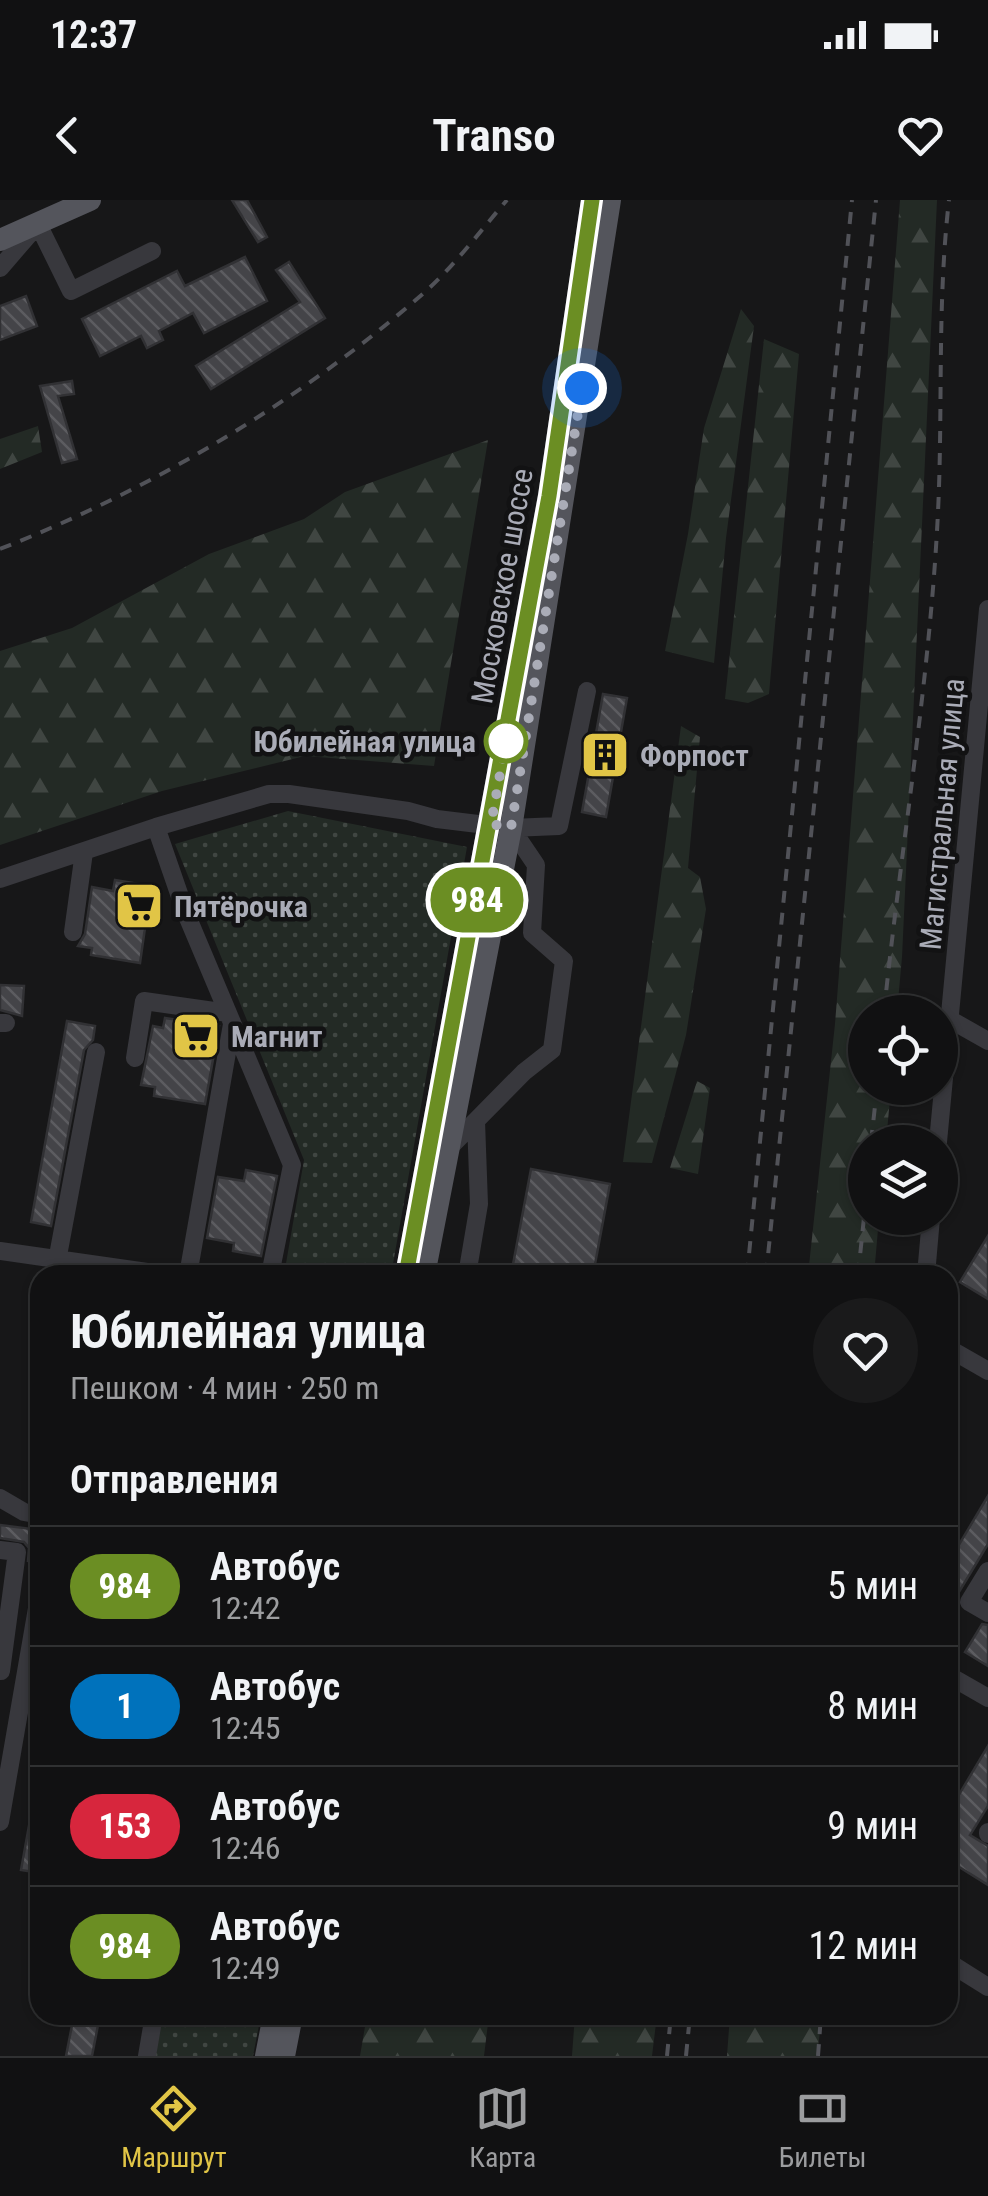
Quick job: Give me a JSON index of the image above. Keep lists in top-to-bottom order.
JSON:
{
  "streets": {
    "main road": ["Московское шоссе"],
    "street": ["Магистральная улица"]
  },
  "places": {
    "other": ["Юбилейная улица"],
    "building": ["Форпост"],
    "supermarket": ["Пятёрочка", "Магнит"]
  },
  "lines": ["bus line 984"],
  "page": {
    "status": "12:37",
    "header": "Transo",
    "on_map": "984",
    "heading": [
      ["Юбилейная улица", "Пешком · 4 мин · 250 m"],
      "Отправления"
    ],
    "list": [
      {
        "mark": "984",
        "name": "Автобус",
        "note": "12:42",
        "value": "5 мин"
      },
      {
        "mark": "1",
        "name": "Автобус",
        "note": "12:45",
        "value": "8 мин"
      },
      {
        "mark": "153",
        "name": "Автобус",
        "note": "12:46",
        "value": "9 мин"
      },
      {
        "mark": "984",
        "name": "Автобус",
        "note": "12:49",
        "value": "12 мин"
      }
    ],
    "tabs": ["Маршрут", "Карта", "Билеты"]
  }
}
